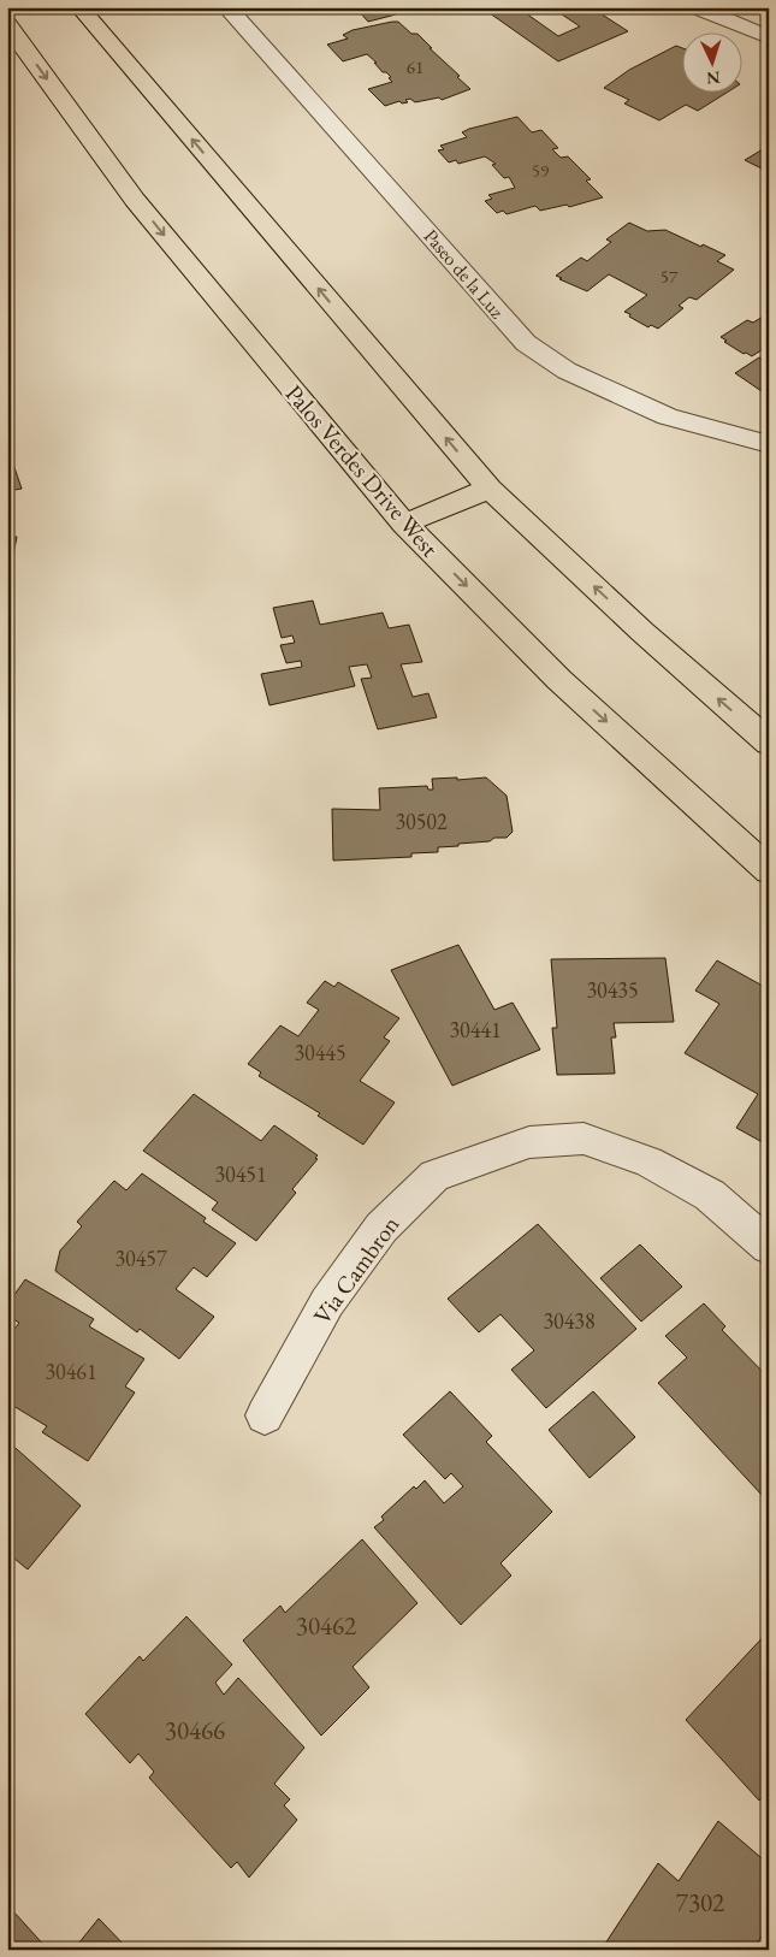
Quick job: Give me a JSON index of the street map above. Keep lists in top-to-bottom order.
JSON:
{
  "streets": {
    "main road": ["Palos Verdes Drive West"],
    "street": ["Paseo de la Luz", "Via Cambron"]
  },
  "house_numbers": [
    "61",
    "59",
    "57",
    "30502",
    "30435",
    "30441",
    "30445",
    "30451",
    "30457",
    "30438",
    "30461",
    "30462",
    "30466",
    "7302"
  ],
  "north": "bottom"
}
